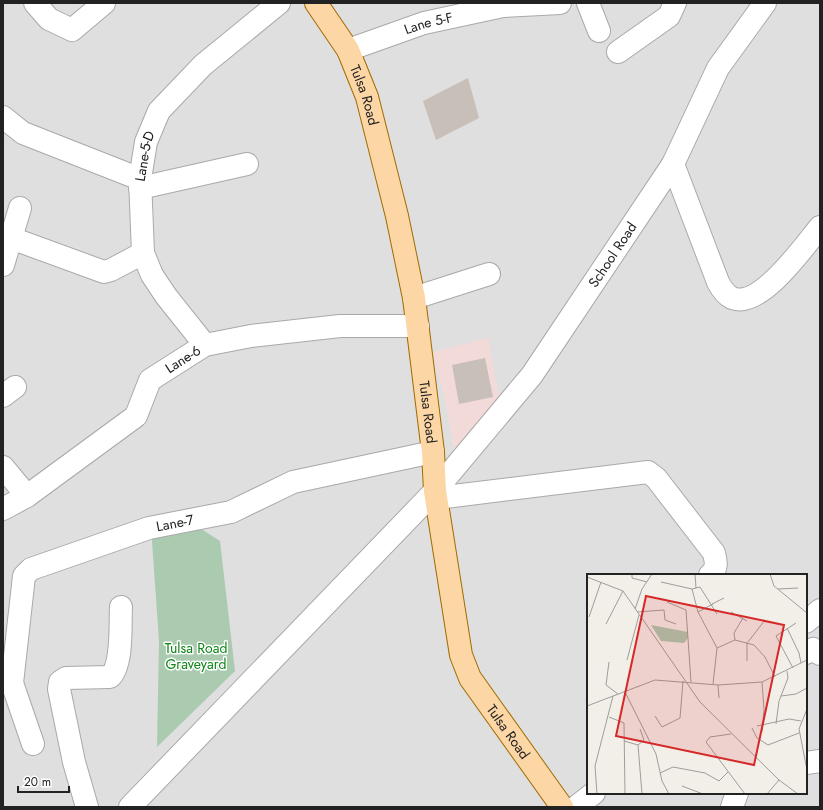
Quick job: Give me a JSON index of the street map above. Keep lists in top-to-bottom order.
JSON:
{
  "streets": {
    "main road": ["Tulsa Road"],
    "street": [
      "Lane 5-F",
      "Lane-5-D",
      "School Road",
      "Lane-6",
      "Lane-7"
    ]
  },
  "crossings": [
    ["Lane 5-F", "Tulsa Road"],
    ["Tulsa Road", "School Road"],
    ["Tulsa Road", "Lane-6"],
    ["Tulsa Road", "Lane-7"],
    ["Lane-5-D", "Lane-6"]
  ],
  "parks": ["Tulsa Road Graveyard"],
  "scale_bar": "20 m"
}
